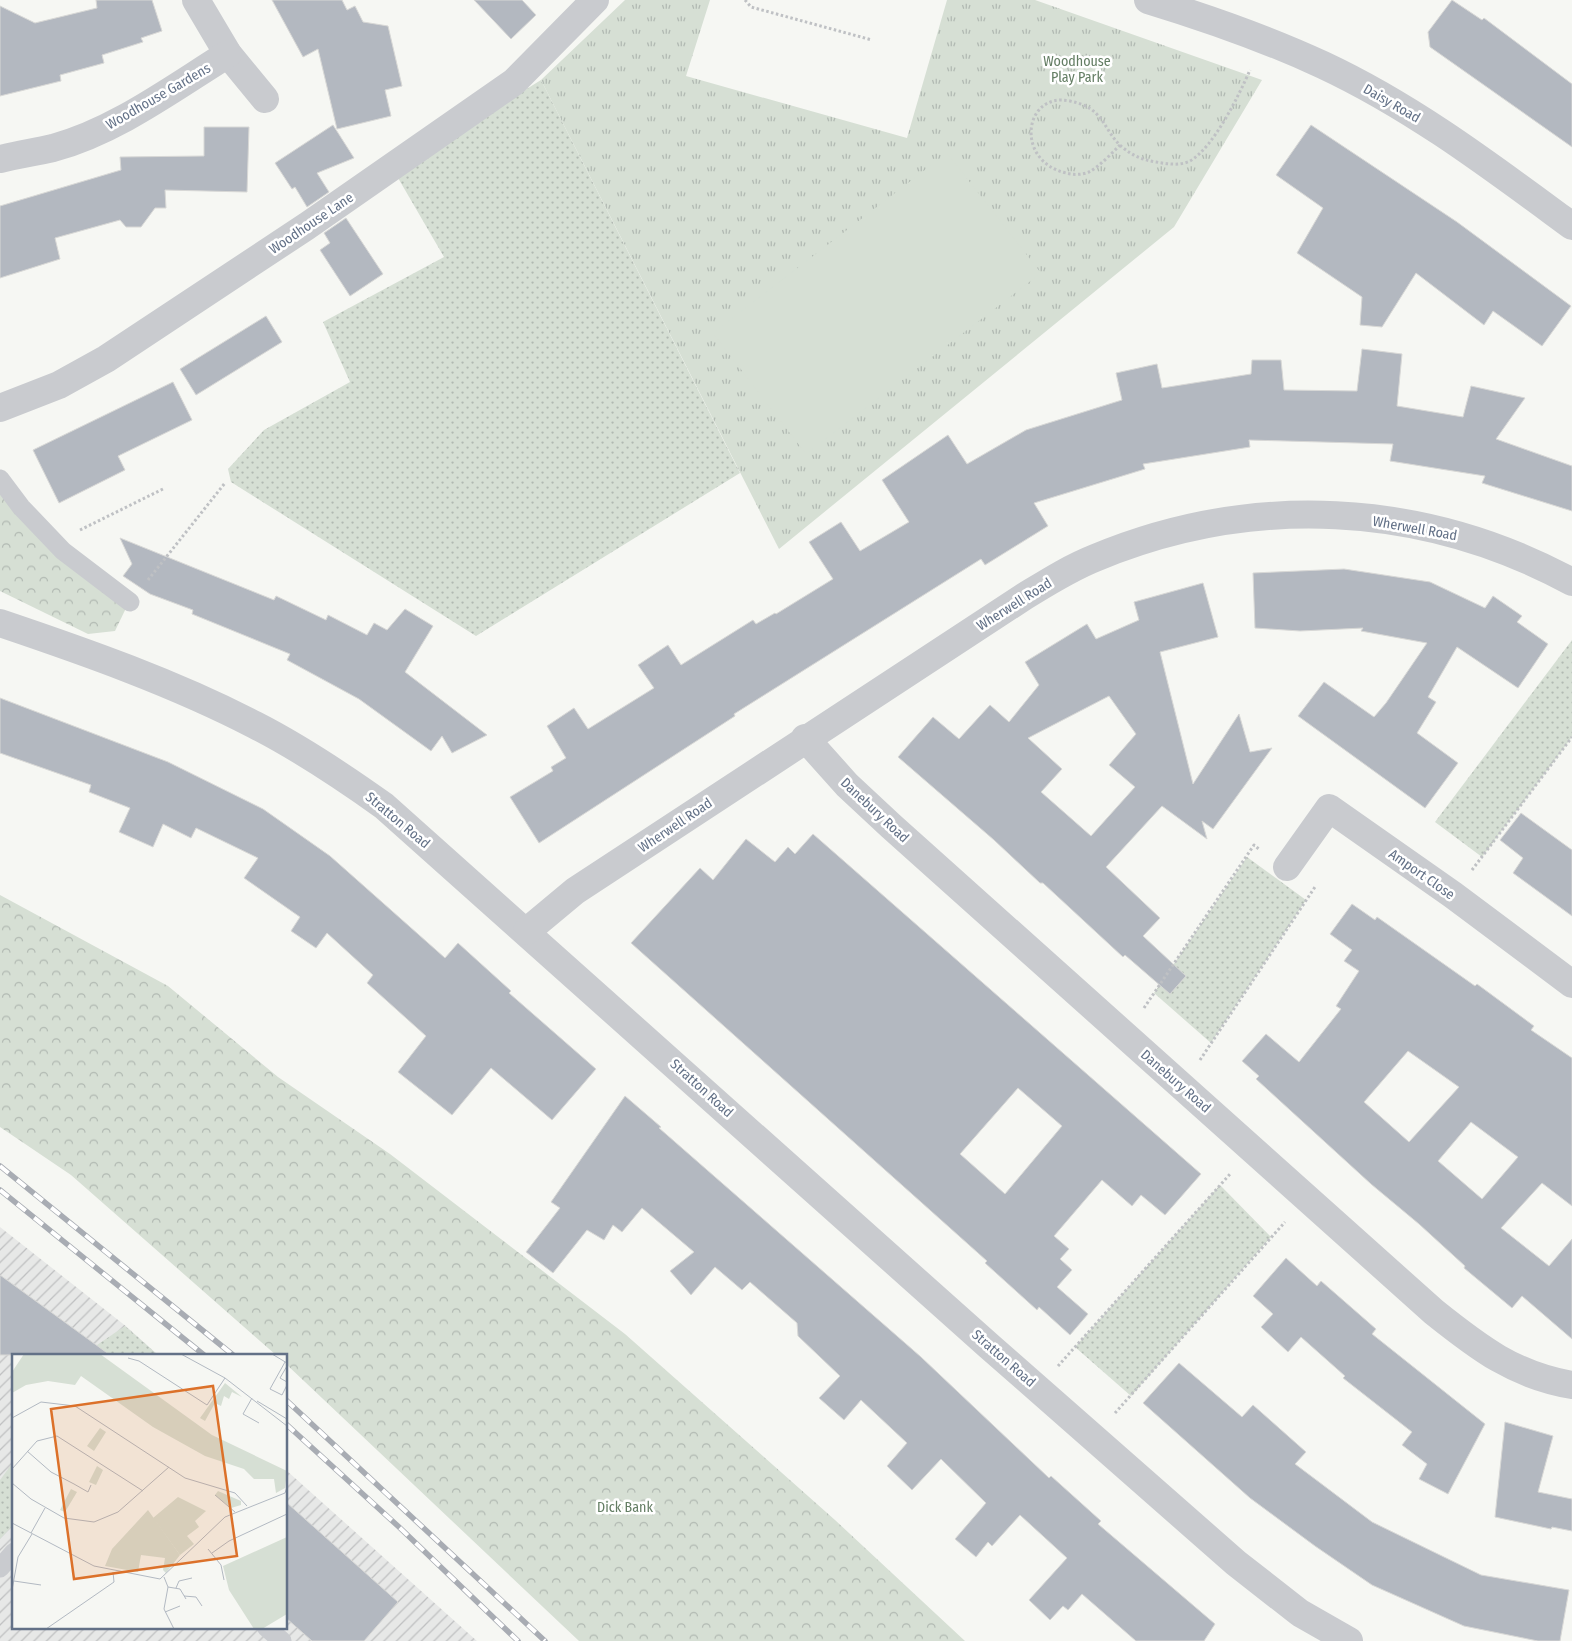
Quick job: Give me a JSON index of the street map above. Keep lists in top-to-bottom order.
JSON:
{
  "streets": {
    "street": [
      "Woodhouse Gardens",
      "Daisy Road",
      "Woodhouse Lane",
      "Wherwell Road",
      "Danebury Road",
      "Stratton Road",
      "Amport Close"
    ]
  },
  "crossings": [
    ["Wherwell Road", "Danebury Road"],
    ["Wherwell Road", "Stratton Road"]
  ],
  "parks": ["Woodhouse Play Park", "Dick Bank"]
}
